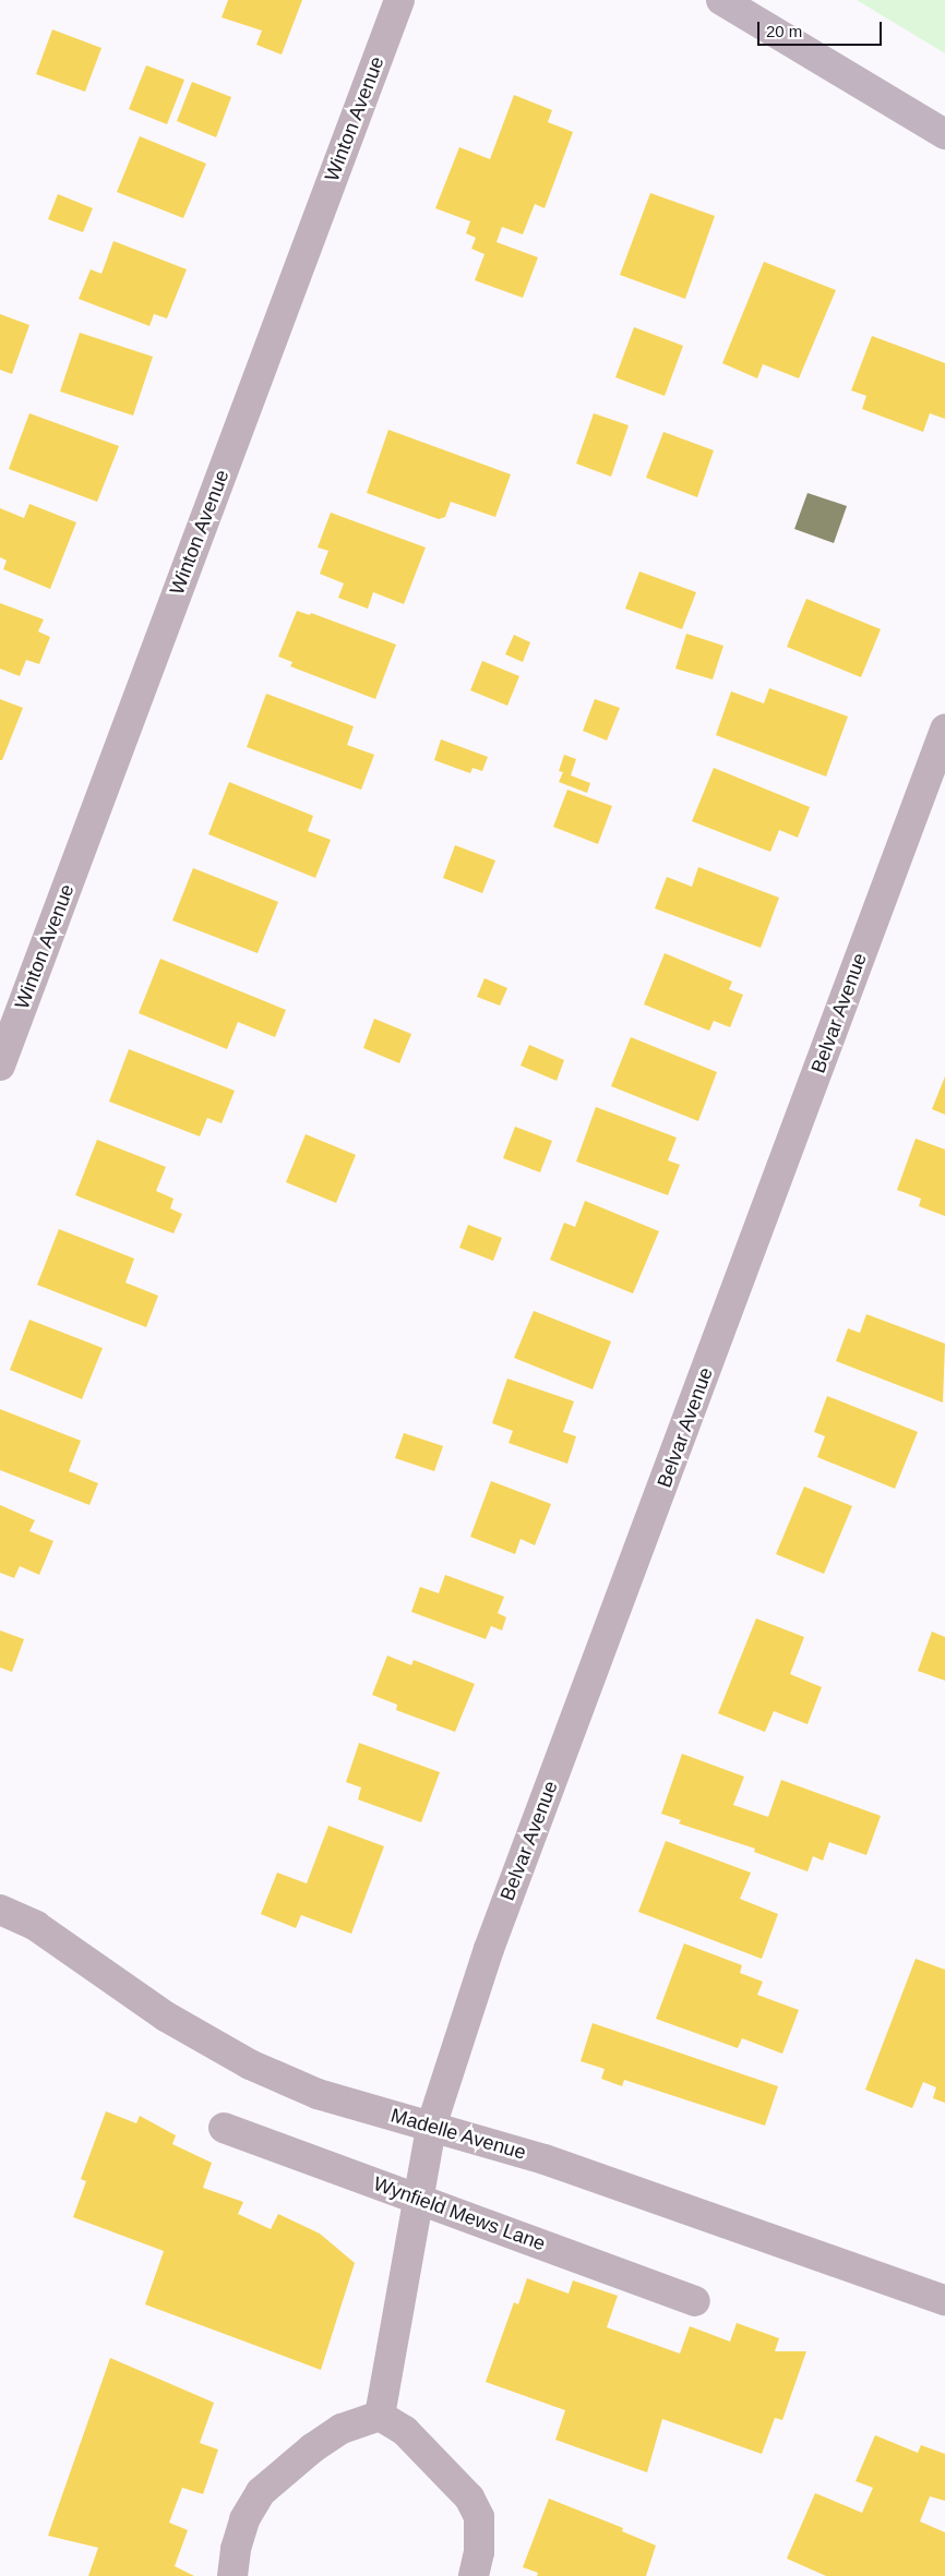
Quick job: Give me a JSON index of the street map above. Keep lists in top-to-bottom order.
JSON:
{
  "streets": {
    "street": [
      "Winton Avenue",
      "Belvar Avenue",
      "Madelle Avenue",
      "Wynfield Mews Lane"
    ]
  },
  "crossings": [
    ["Belvar Avenue", "Madelle Avenue"],
    ["Belvar Avenue", "Wynfield Mews Lane"]
  ],
  "scale_bar": "20 m"
}
